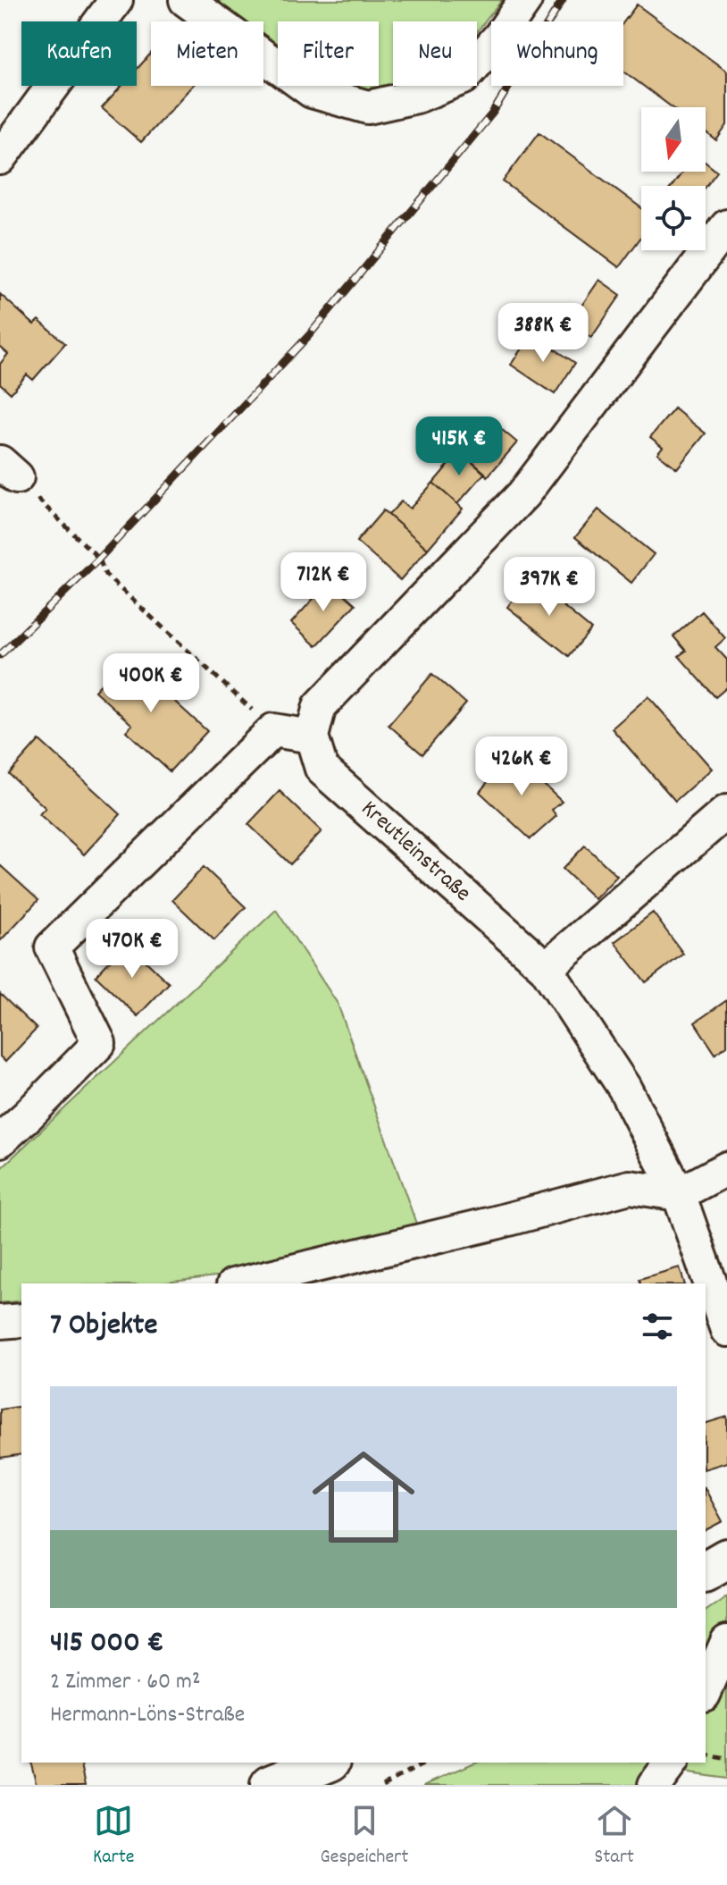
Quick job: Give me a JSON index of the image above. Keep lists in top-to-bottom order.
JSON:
{
  "streets": {
    "street": ["Kreutleinstraße"]
  },
  "north": "bottom",
  "page": {
    "chip": [
      "Kaufen",
      "Mieten",
      "Filter",
      "Neu",
      "Wohnung"
    ],
    "price": [
      "388K €",
      "415K €",
      "712K €",
      "397K €",
      "400K €",
      "426K €",
      "470K €"
    ],
    "heading": "7 Objekte",
    "list": [
      {
        "name": "415 000 €",
        "note": "2 Zimmer · 60 m² · Hermann-Löns-Straße"
      }
    ],
    "tabs": ["Karte", "Gespeichert", "Start"]
  }
}
